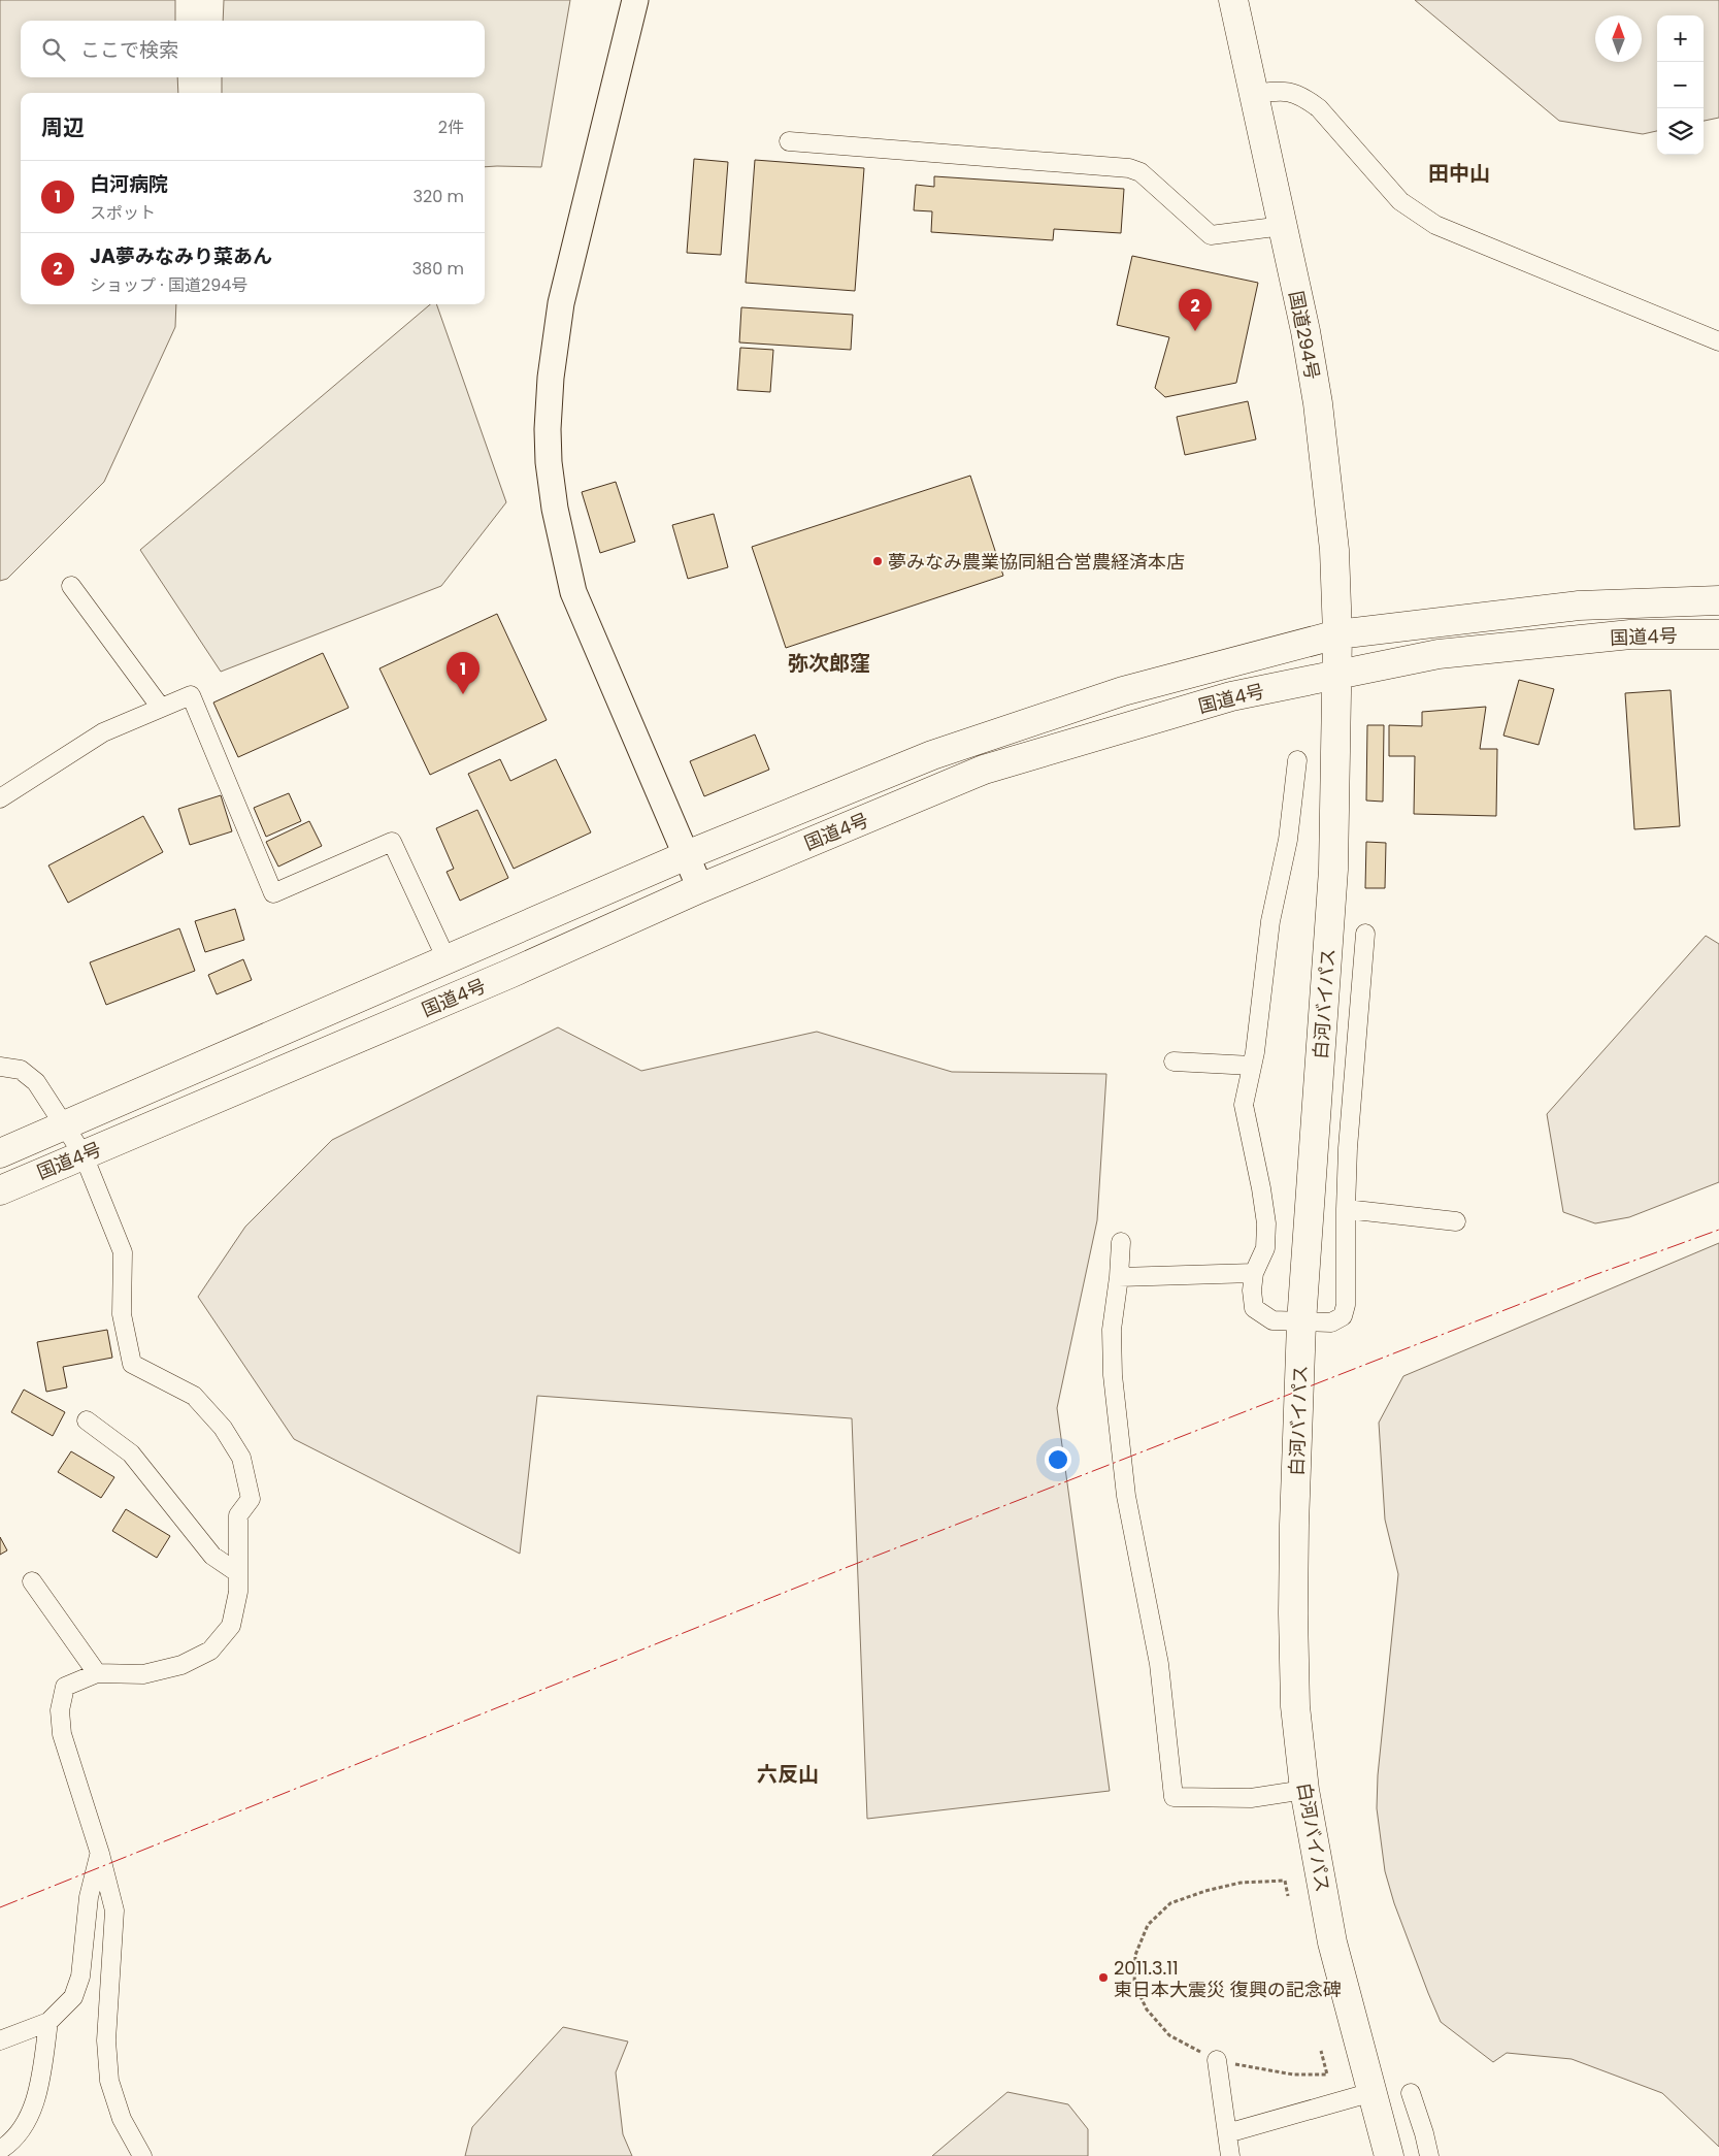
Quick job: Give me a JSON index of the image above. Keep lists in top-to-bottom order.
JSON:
{
  "streets": {
    "highway": ["国道294号", "国道4号", "白河バイパス"]
  },
  "crossings": [
    ["国道294号", "国道4号"],
    ["国道294号", "白河バイパス"],
    ["国道4号", "白河バイパス"]
  ],
  "districts": ["田中山", "弥次郎窪", "六反山"],
  "places": ["夢みなみ農業協同組合営農経済本店", "2011.3.11 東日本大震災 復興の記念碑"],
  "north": "top",
  "page": {
    "map_buttons": ["+", "−"],
    "search": "ここで検索",
    "heading": ["周辺", "2件"],
    "list": [
      {
        "mark": "1",
        "name": "白河病院",
        "note": "スポット",
        "value": "320 m"
      },
      {
        "mark": "2",
        "name": "JA夢みなみり菜あん",
        "note": "ショップ · 国道294号",
        "value": "380 m"
      }
    ],
    "pins": ["2", "1"]
  }
}
